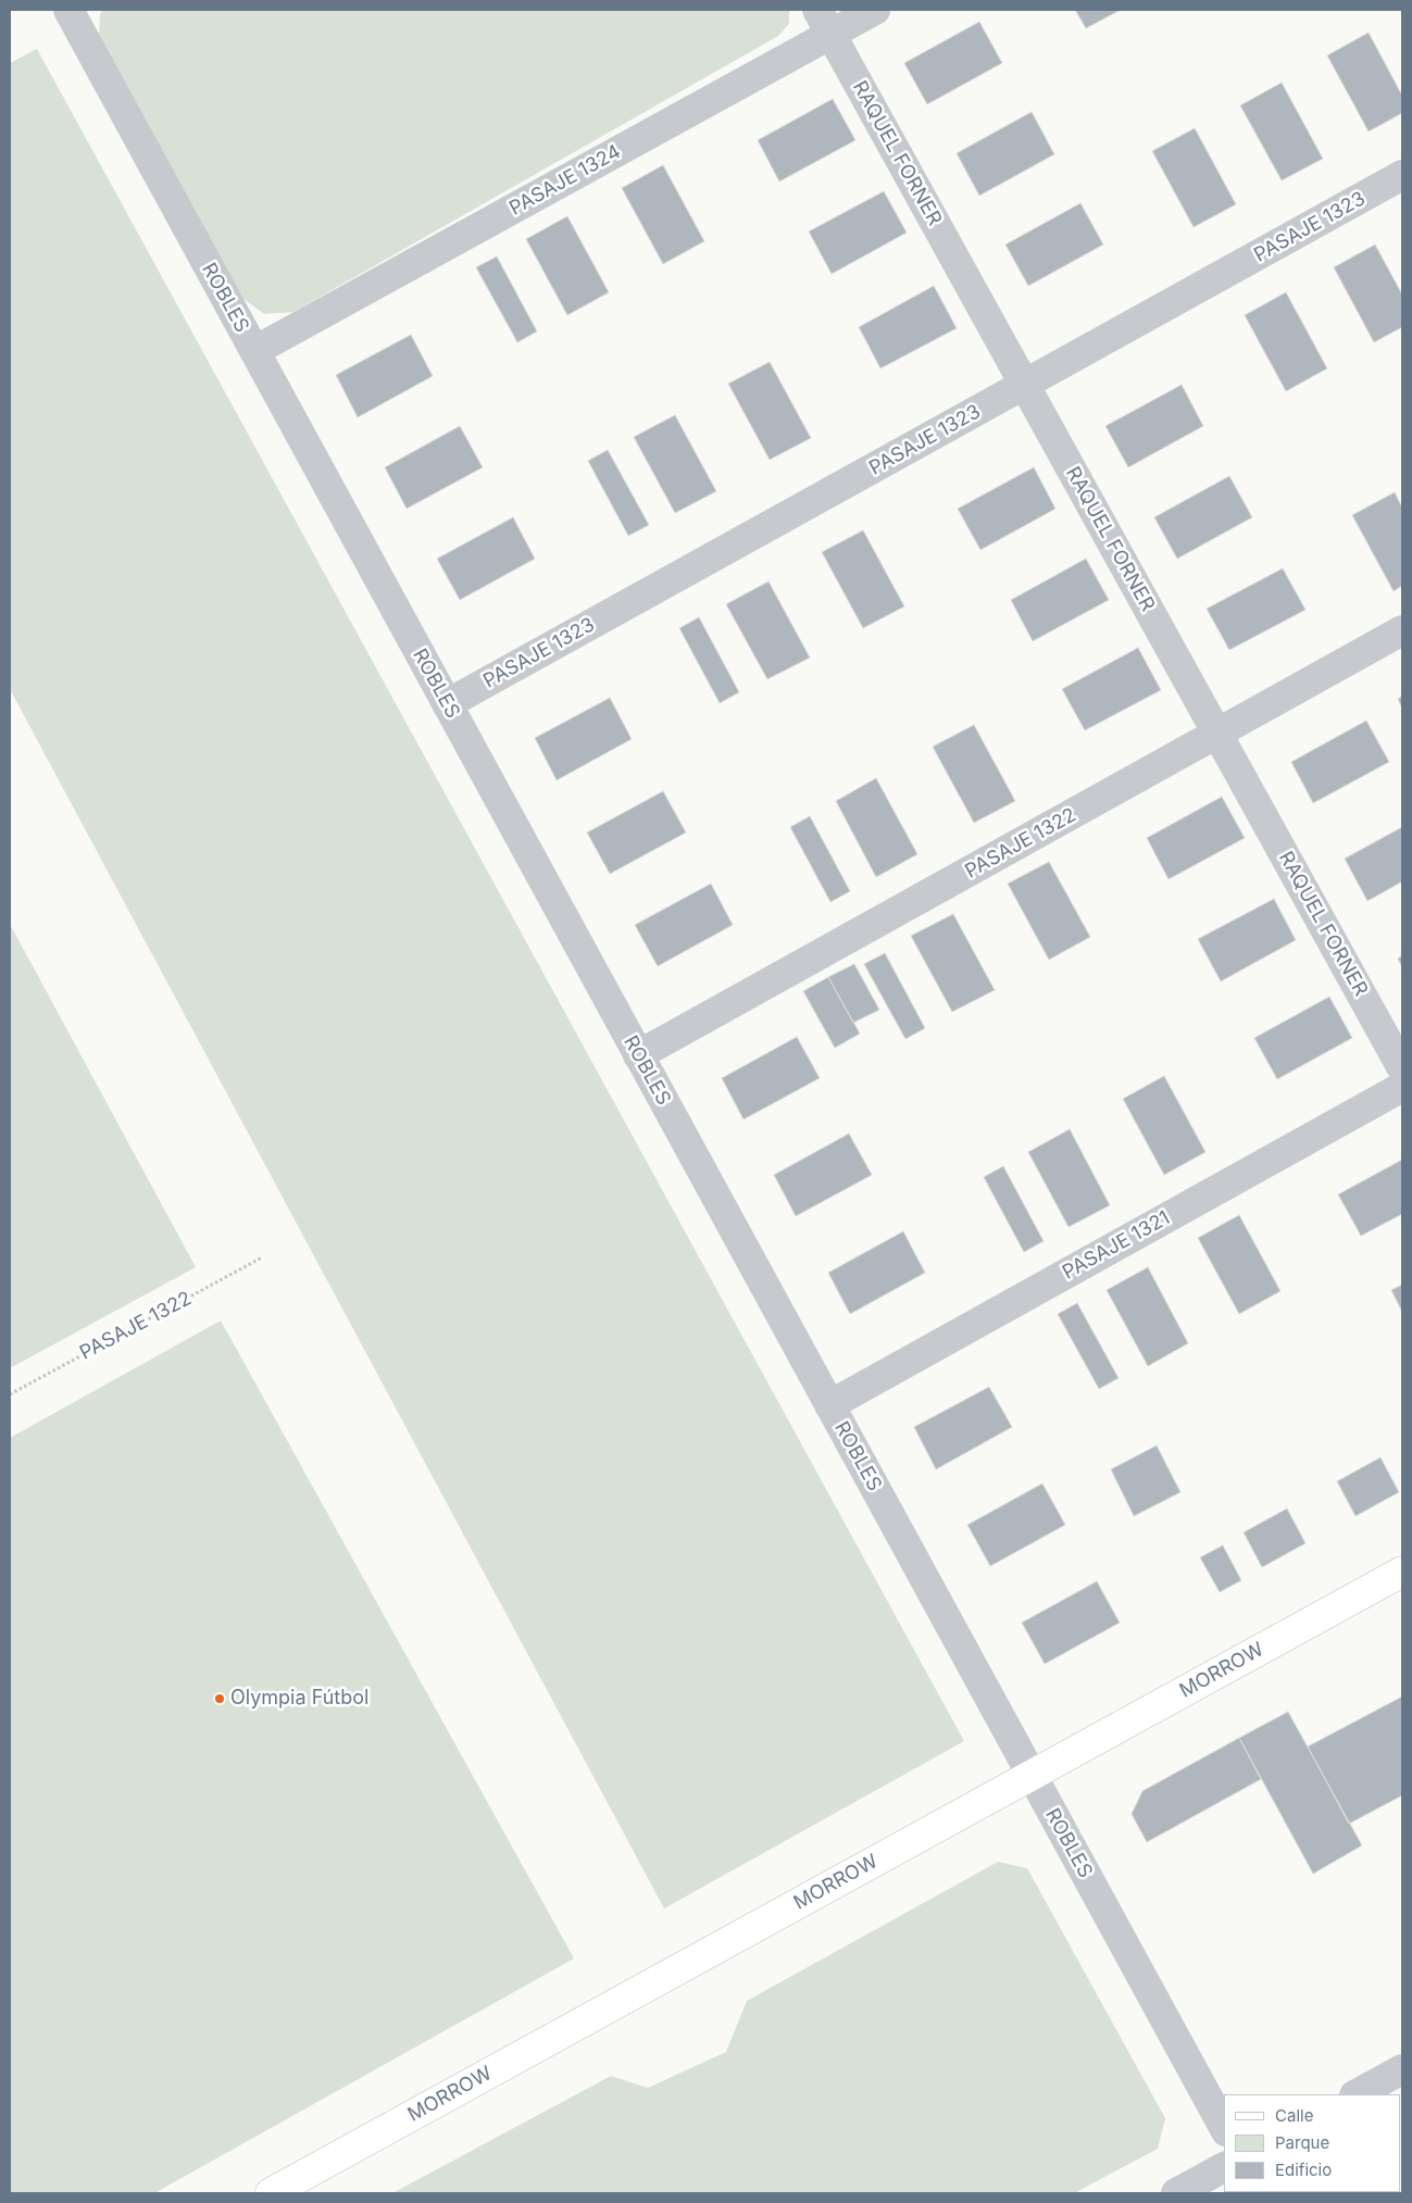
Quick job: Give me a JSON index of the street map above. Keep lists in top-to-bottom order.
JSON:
{
  "streets": {
    "street": [
      "RAQUEL FORNER",
      "PASAJE 1324",
      "PASAJE 1323",
      "ROBLES",
      "PASAJE 1322",
      "PASAJE 1321",
      "MORROW"
    ]
  },
  "crossings": [
    ["RAQUEL FORNER", "PASAJE 1324"],
    ["RAQUEL FORNER", "PASAJE 1323"],
    ["RAQUEL FORNER", "PASAJE 1322"],
    ["PASAJE 1324", "ROBLES"],
    ["PASAJE 1323", "ROBLES"],
    ["ROBLES", "PASAJE 1322"],
    ["ROBLES", "PASAJE 1321"],
    ["ROBLES", "MORROW"]
  ],
  "places": ["Olympia Fútbol"],
  "legend": ["Calle", "Parque", "Edificio"]
}
